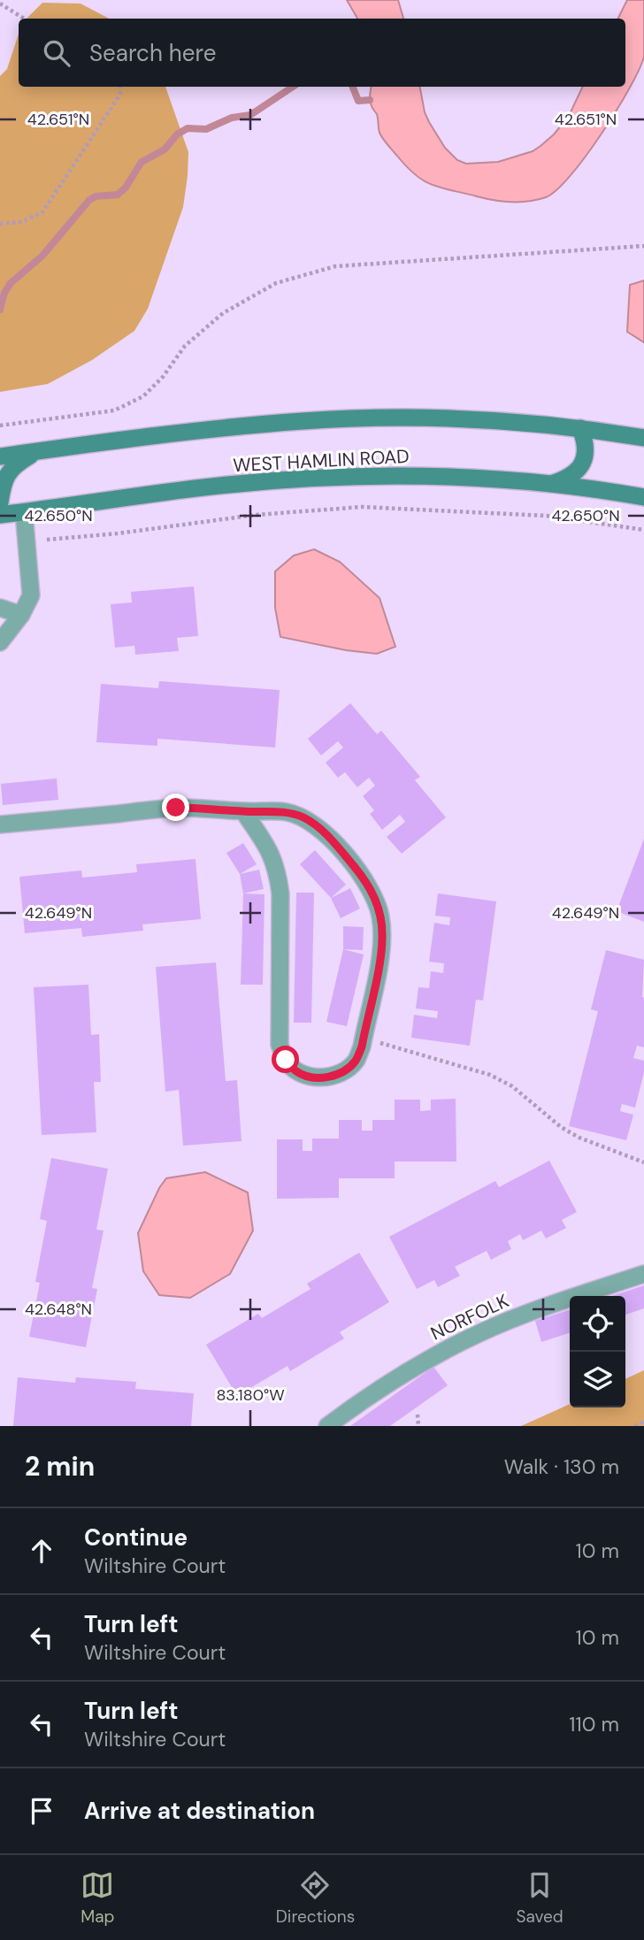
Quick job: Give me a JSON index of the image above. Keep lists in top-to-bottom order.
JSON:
{
  "streets": {
    "main road": ["WEST HAMLIN ROAD"],
    "street": ["NORFOLK"]
  },
  "page": {
    "search": "Search here",
    "heading": ["2 min", "Walk · 130 m"],
    "list": [
      ["Continue", "Wiltshire Court", "10 m"],
      ["Turn left", "Wiltshire Court", "10 m"],
      ["Turn left", "Wiltshire Court", "110 m"],
      "Arrive at destination"
    ],
    "nav": ["Map", "Directions", "Saved"]
  },
  "coordinates": [
    "42.651°N",
    "42.650°N",
    "42.649°N",
    "42.648°N",
    "83.180°W"
  ]
}
